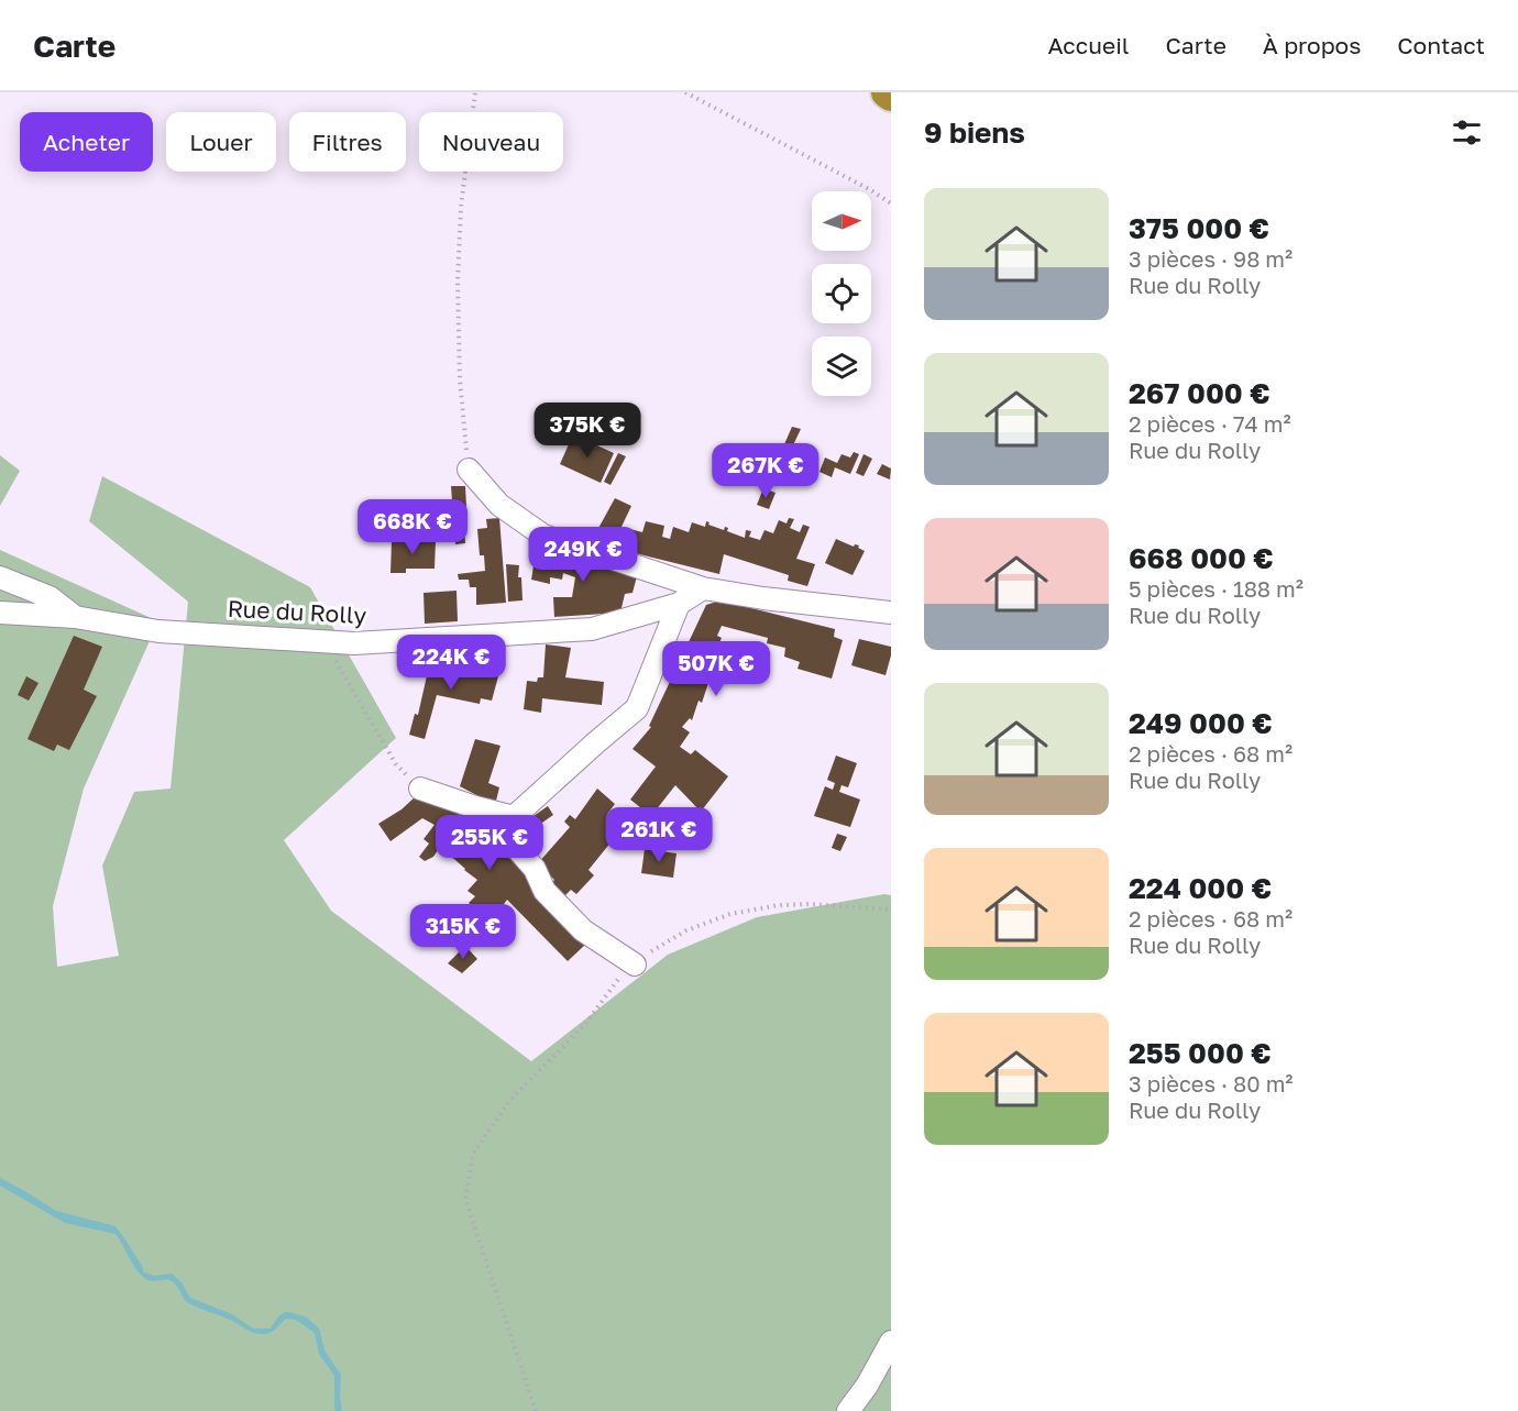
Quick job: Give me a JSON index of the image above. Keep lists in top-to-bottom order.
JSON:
{
  "streets": {
    "street": ["Rue du Rolly"]
  },
  "north": "right",
  "page": {
    "header": "Carte",
    "nav": [
      "Accueil",
      "Carte",
      "À propos",
      "Contact"
    ],
    "heading": "9 biens",
    "chip": [
      "Acheter",
      "Louer",
      "Filtres",
      "Nouveau"
    ],
    "list": [
      {
        "name": "375 000 €",
        "note": "3 pièces · 98 m² · Rue du Rolly"
      },
      {
        "name": "267 000 €",
        "note": "2 pièces · 74 m² · Rue du Rolly"
      },
      {
        "name": "668 000 €",
        "note": "5 pièces · 188 m² · Rue du Rolly"
      },
      {
        "name": "249 000 €",
        "note": "2 pièces · 68 m² · Rue du Rolly"
      },
      {
        "name": "224 000 €",
        "note": "2 pièces · 68 m² · Rue du Rolly"
      },
      {
        "name": "255 000 €",
        "note": "3 pièces · 80 m² · Rue du Rolly"
      }
    ],
    "price": [
      "375K €",
      "267K €",
      "668K €",
      "249K €",
      "224K €",
      "507K €",
      "261K €",
      "255K €",
      "315K €"
    ]
  }
}
